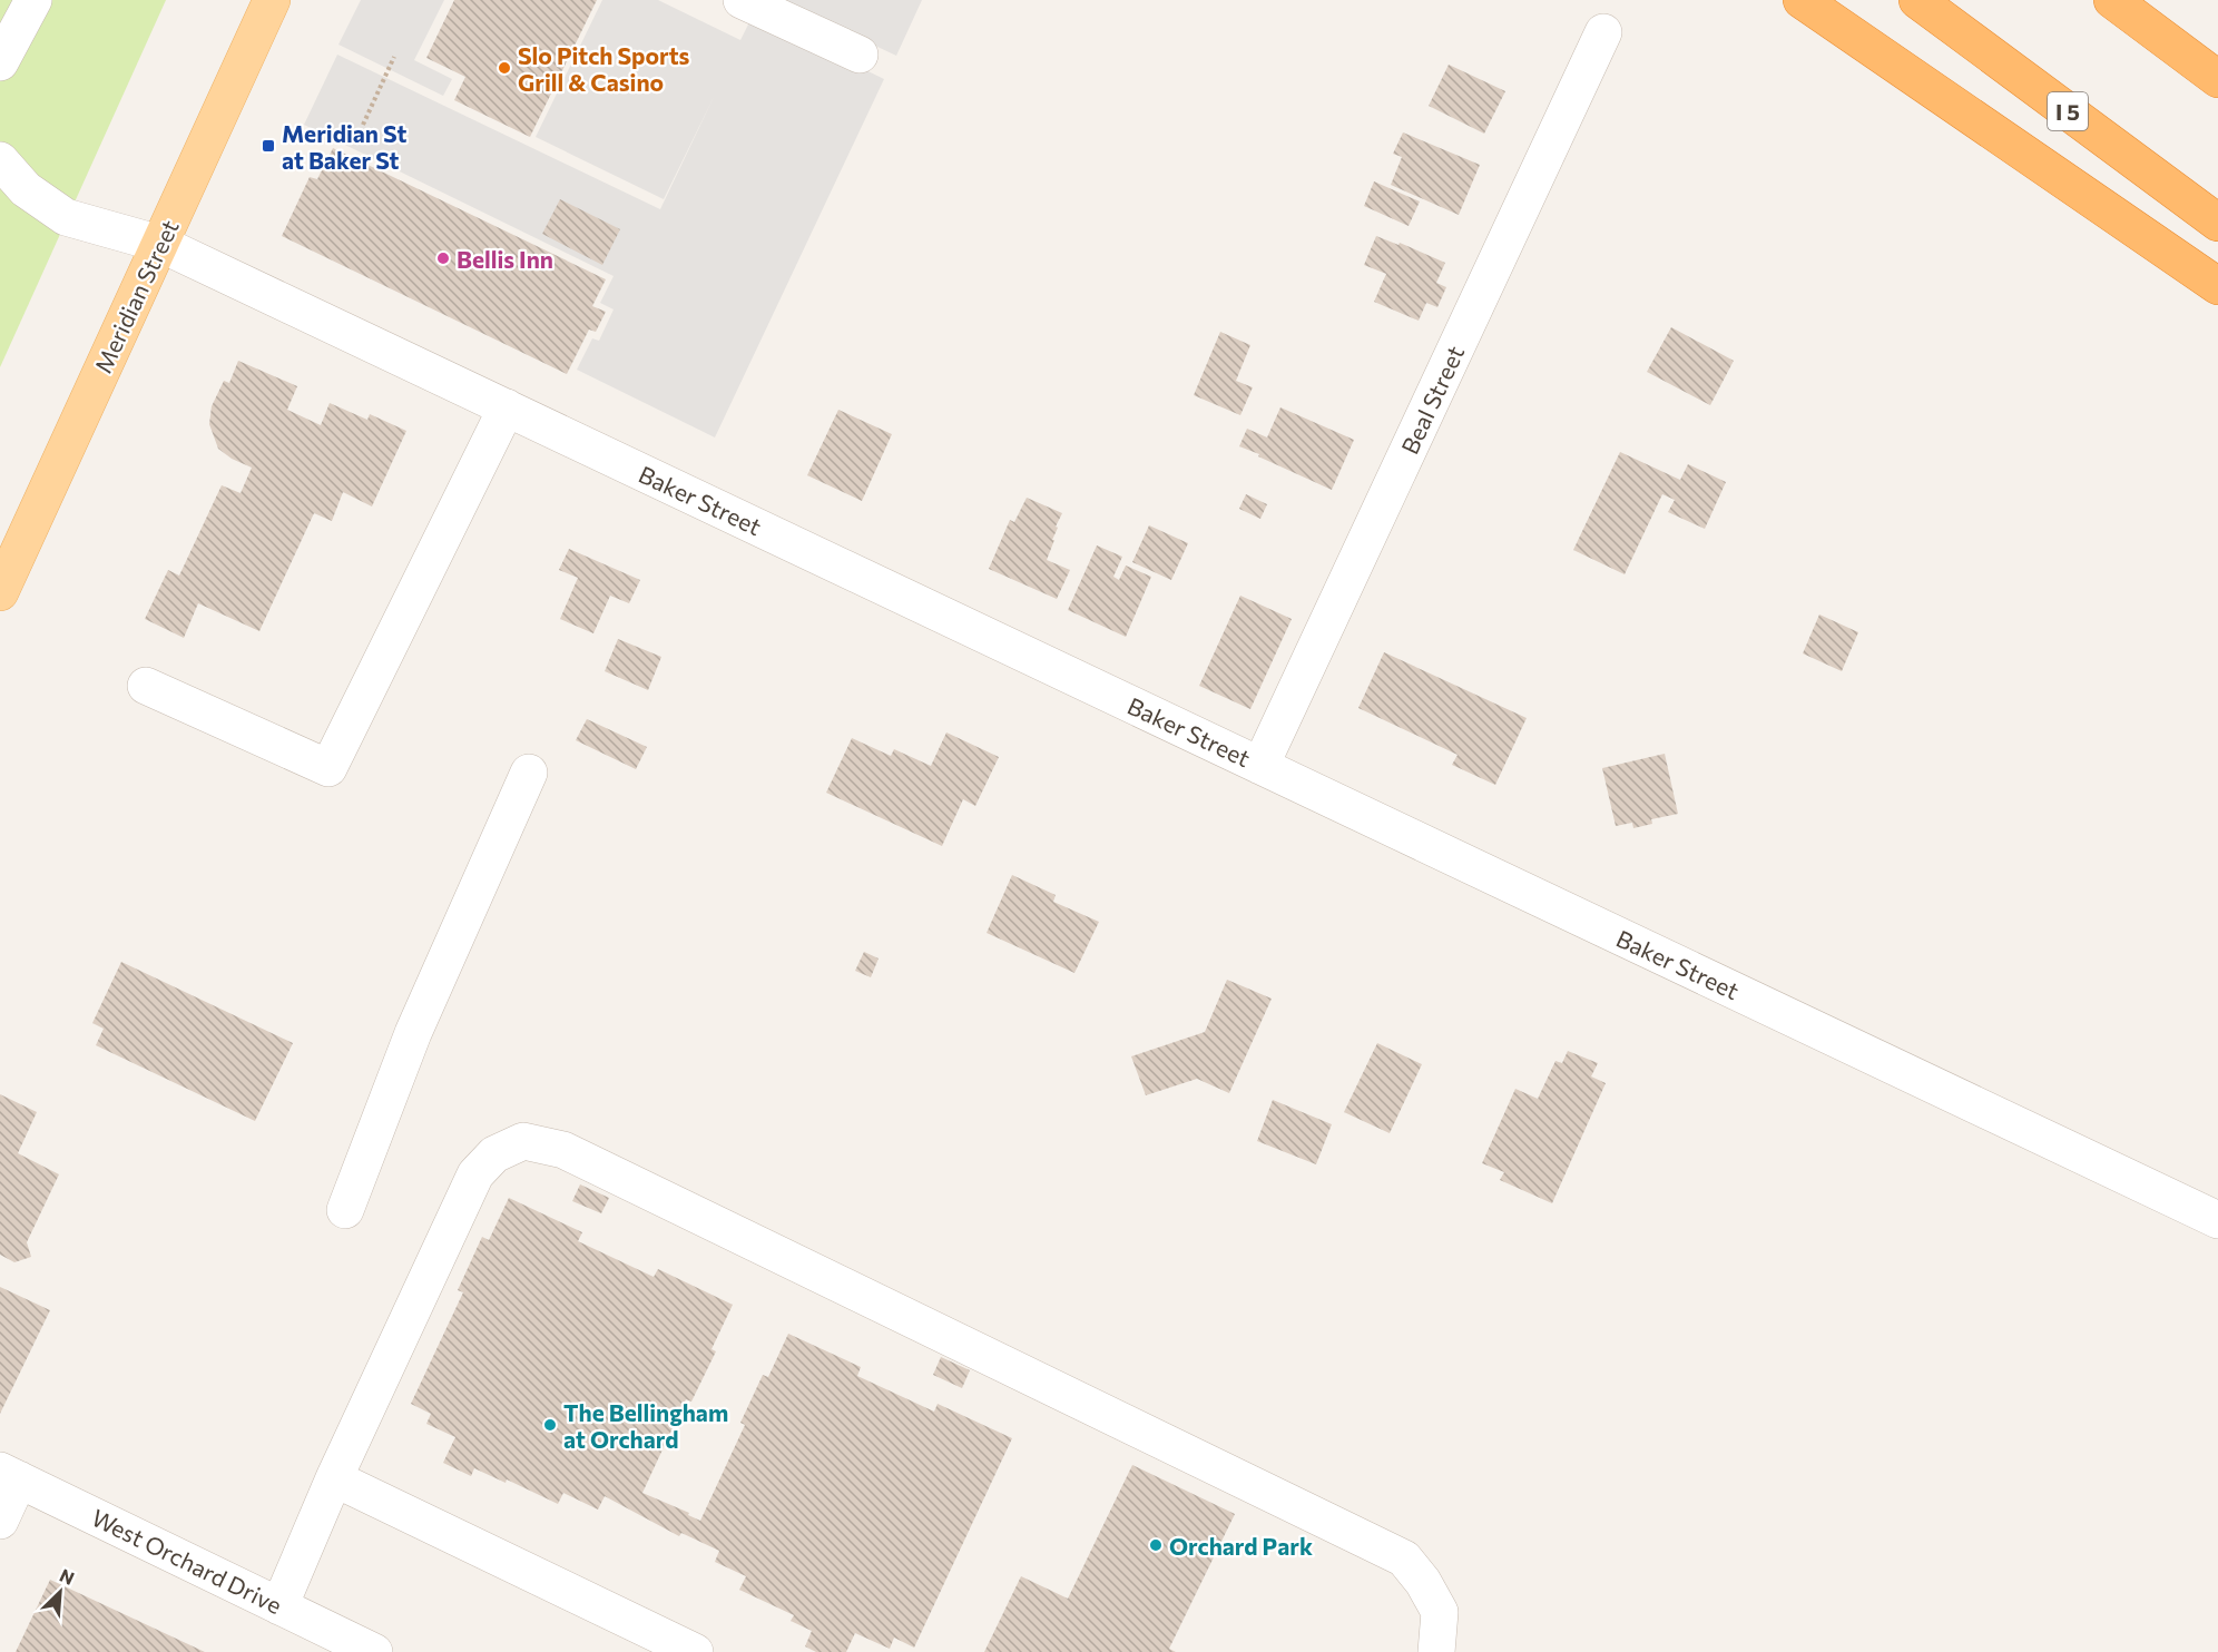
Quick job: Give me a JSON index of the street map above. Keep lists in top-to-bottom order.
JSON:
{
  "streets": {
    "highway": ["I 5"],
    "main road": ["Meridian Street"],
    "street": ["Beal Street", "Baker Street", "West Orchard Drive"]
  },
  "crossings": [
    ["Meridian Street", "Baker Street"],
    ["Beal Street", "Baker Street"]
  ],
  "places": {
    "other": [
      "Slo Pitch Sports Grill & Casino",
      "Bellis Inn",
      "The Bellingham at Orchard",
      "Orchard Park"
    ],
    "transit": ["Meridian St at Baker St"]
  },
  "north": "top right"
}
